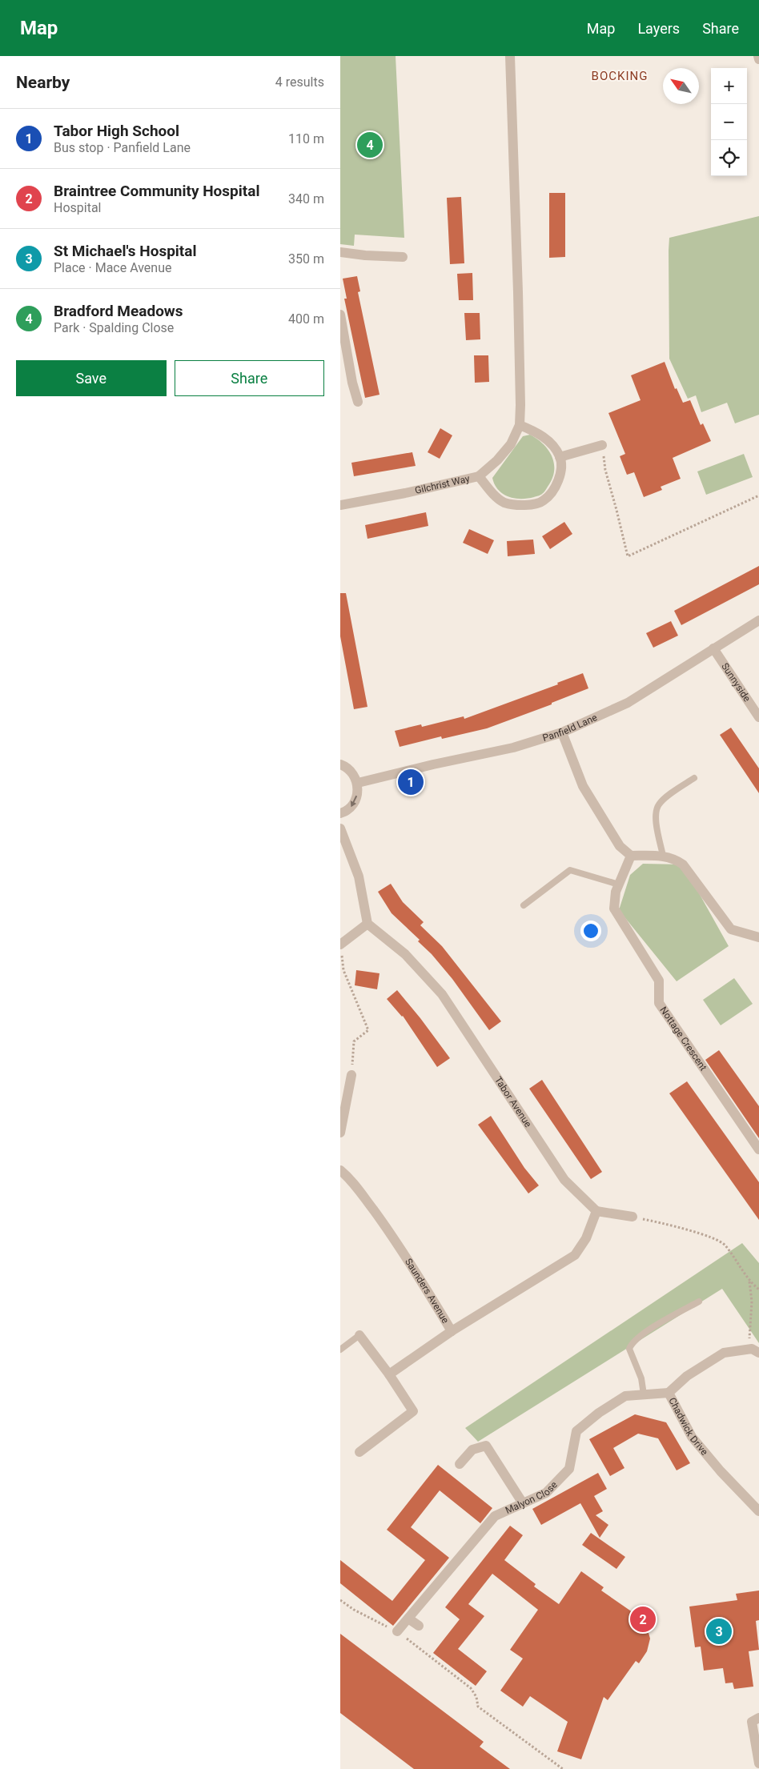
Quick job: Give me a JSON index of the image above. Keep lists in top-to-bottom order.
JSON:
{
  "streets": {
    "street": [
      "Gilchrist Way",
      "Sunnyside",
      "Panfield Lane",
      "Nottage Crescent",
      "Tabor Avenue",
      "Saunders Avenue",
      "Chadwick Drive",
      "Malyon Close"
    ]
  },
  "crossings": [
    ["Sunnyside", "Panfield Lane"],
    ["Chadwick Drive", "Malyon Close"]
  ],
  "districts": ["BOCKING"],
  "north": "top left",
  "page": {
    "header": "Map",
    "nav": ["Map", "Layers", "Share"],
    "heading": ["Nearby", "4 results"],
    "map_buttons": ["+", "−"],
    "list": [
      {
        "mark": "1",
        "name": "Tabor High School",
        "note": "Bus stop · Panfield Lane",
        "value": "110 m"
      },
      {
        "mark": "2",
        "name": "Braintree Community Hospital",
        "note": "Hospital",
        "value": "340 m"
      },
      {
        "mark": "3",
        "name": "St Michael's Hospital",
        "note": "Place · Mace Avenue",
        "value": "350 m"
      },
      {
        "mark": "4",
        "name": "Bradford Meadows",
        "note": "Park · Spalding Close",
        "value": "400 m"
      }
    ],
    "pins": [
      "4",
      "1",
      "2",
      "3"
    ],
    "buttons": ["Save", "Share"]
  }
}
